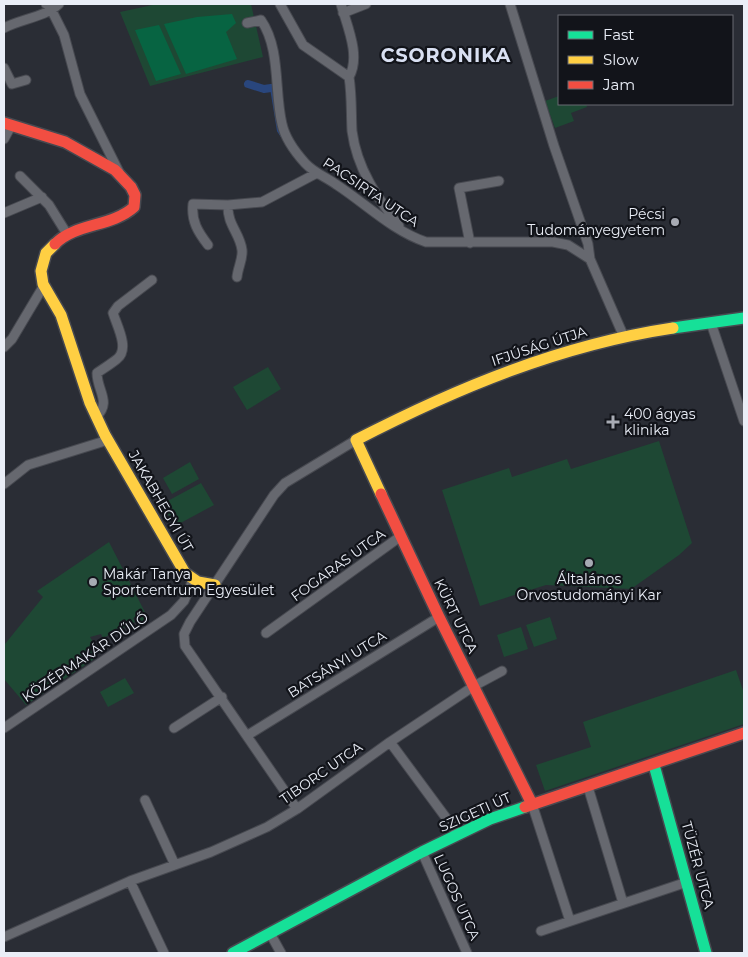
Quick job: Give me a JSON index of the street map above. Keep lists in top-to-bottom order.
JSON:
{
  "streets": {
    "street": [
      "PACSIRTA UTCA",
      "IFJÚSÁG ÚTJA",
      "JAKABHEGYI ÚT",
      "FOGARAS UTCA",
      "KÜRT UTCA",
      "KÖZÉPMAKÁR DŰLŐ",
      "BATSÁNYI UTCA",
      "TIBORC UTCA",
      "SZIGETI ÚT",
      "TÜZÉR UTCA",
      "LUGOS UTCA"
    ]
  },
  "crossings": [
    ["IFJÚSÁG ÚTJA", "KÜRT UTCA"],
    ["JAKABHEGYI ÚT", "KÖZÉPMAKÁR DŰLŐ"],
    ["FOGARAS UTCA", "KÜRT UTCA"],
    ["KÜRT UTCA", "BATSÁNYI UTCA"],
    ["KÜRT UTCA", "TIBORC UTCA"],
    ["KÜRT UTCA", "SZIGETI ÚT"],
    ["SZIGETI ÚT", "TÜZÉR UTCA"],
    ["SZIGETI ÚT", "LUGOS UTCA"]
  ],
  "districts": ["CSORONIKA"],
  "places": {
    "other": ["Pécsi Tudományegyetem", "Általános Orvostudományi Kar", "Makár Tanya Sportcentrum Egyesület"],
    "health": ["400 ágyas klinika"]
  },
  "legend": ["Fast", "Slow", "Jam"]
}
